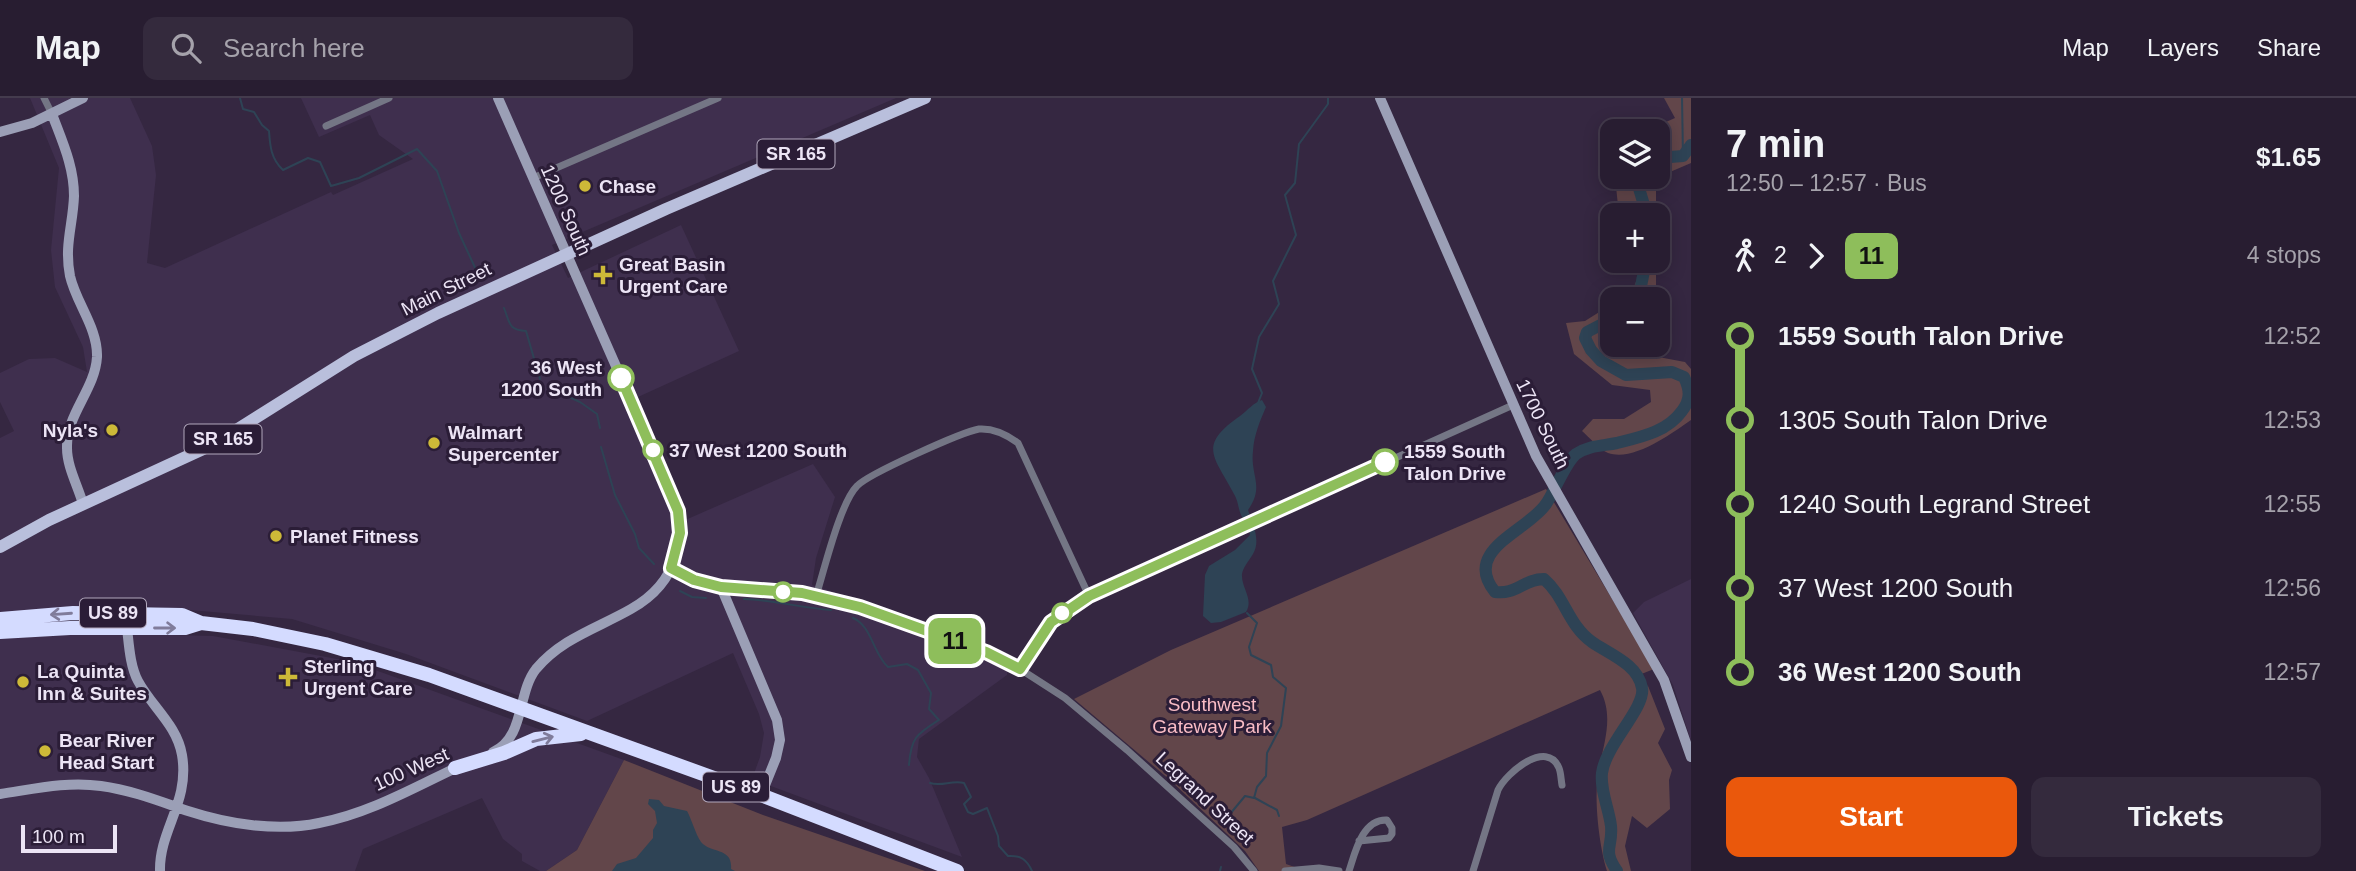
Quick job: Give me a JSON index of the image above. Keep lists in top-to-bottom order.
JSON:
{
  "streets": {
    "highway": ["US 89"],
    "main road": ["SR 165", "Main Street"],
    "street": [
      "1200 South",
      "1700 South",
      "100 West",
      "Legrand Street"
    ]
  },
  "crossings": [
    ["1200 South", "Main Street"],
    ["1200 South", "100 West"],
    ["US 89", "100 West"],
    ["100 West", "Legrand Street"]
  ],
  "parks": ["Southwest Gateway Park"],
  "places": {
    "other": [
      "Chase",
      "36 West 1200 South",
      "Nyla's",
      "Walmart Supercenter",
      "37 West 1200 South",
      "1559 South Talon Drive",
      "Planet Fitness",
      "La Quinta Inn & Suites",
      "Bear River Head Start"
    ],
    "health": ["Great Basin Urgent Care", "Sterling Urgent Care"]
  },
  "lines": ["bus line 11"],
  "scale_bar": "100 m",
  "page": {
    "header": "Map",
    "search": "Search here",
    "nav": ["Map", "Layers", "Share"],
    "on_map": "11",
    "heading": ["7 min", "12:50 – 12:57 · Bus", "$1.65"],
    "map_buttons": ["+", "−"],
    "legs": ["2", "11", "4 stops"],
    "list": [
      {
        "name": "1559 South Talon Drive",
        "value": "12:52"
      },
      {
        "name": "1305 South Talon Drive",
        "value": "12:53"
      },
      {
        "name": "1240 South Legrand Street",
        "value": "12:55"
      },
      {
        "name": "37 West 1200 South",
        "value": "12:56"
      },
      {
        "name": "36 West 1200 South",
        "value": "12:57"
      }
    ],
    "buttons": ["Start", "Tickets"],
    "scale": "100 m"
  }
}
